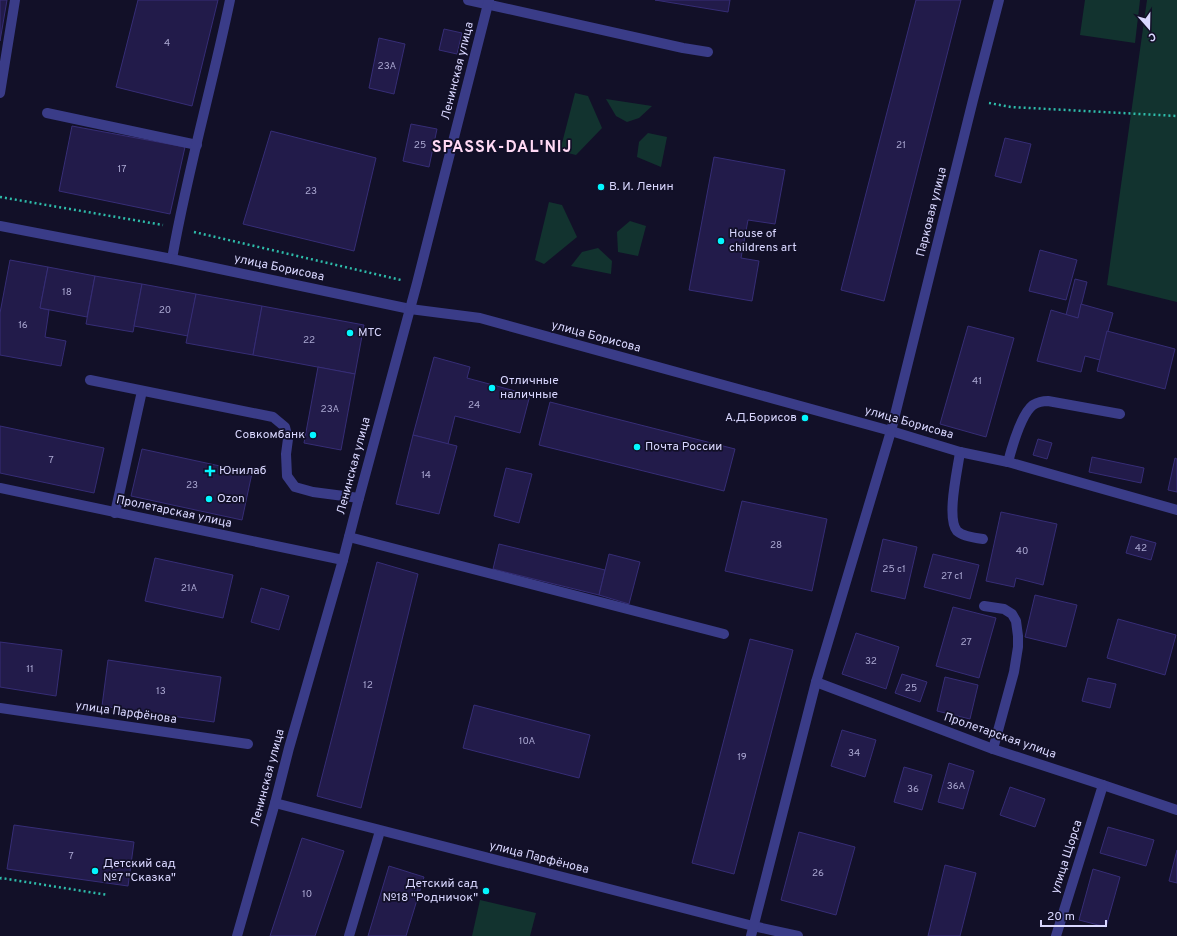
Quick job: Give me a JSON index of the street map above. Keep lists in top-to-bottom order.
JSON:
{
  "streets": {
    "street": [
      "Ленинская улица",
      "Парковая улица",
      "улица Борисова",
      "Пролетарская улица",
      "улица Парфёнова",
      "улица Щорса"
    ]
  },
  "crossings": [
    ["Ленинская улица", "улица Борисова"],
    ["Ленинская улица", "Пролетарская улица"],
    ["Ленинская улица", "улица Парфёнова"],
    ["Парковая улица", "улица Борисова"],
    ["Парковая улица", "Пролетарская улица"],
    ["Парковая улица", "улица Парфёнова"],
    ["Пролетарская улица", "улица Щорса"]
  ],
  "districts": ["SPASSK-DAL'NIJ"],
  "places": {
    "other": [
      "В. И. Ленин",
      "House of childrens art",
      "МТС",
      "Отличные наличные",
      "А.Д.Борисов",
      "Совкомбанк",
      "Почта России",
      "Ozon",
      "Детский сад №7 \"Сказка\"",
      "Детский сад №18 \"Родничок\""
    ],
    "health": ["Юнилаб"]
  },
  "house_numbers": [
    "4",
    "23А",
    "25",
    "21",
    "17",
    "23",
    "18",
    "20",
    "16",
    "22",
    "41",
    "24",
    "23А",
    "7",
    "14",
    "23",
    "28",
    "42",
    "40",
    "25 с1",
    "27 с1",
    "21А",
    "27",
    "32",
    "11",
    "12",
    "25",
    "13",
    "10А",
    "34",
    "19",
    "36А",
    "36",
    "7",
    "26",
    "10"
  ],
  "scale_bar": "20 m",
  "north": "bottom"
}
